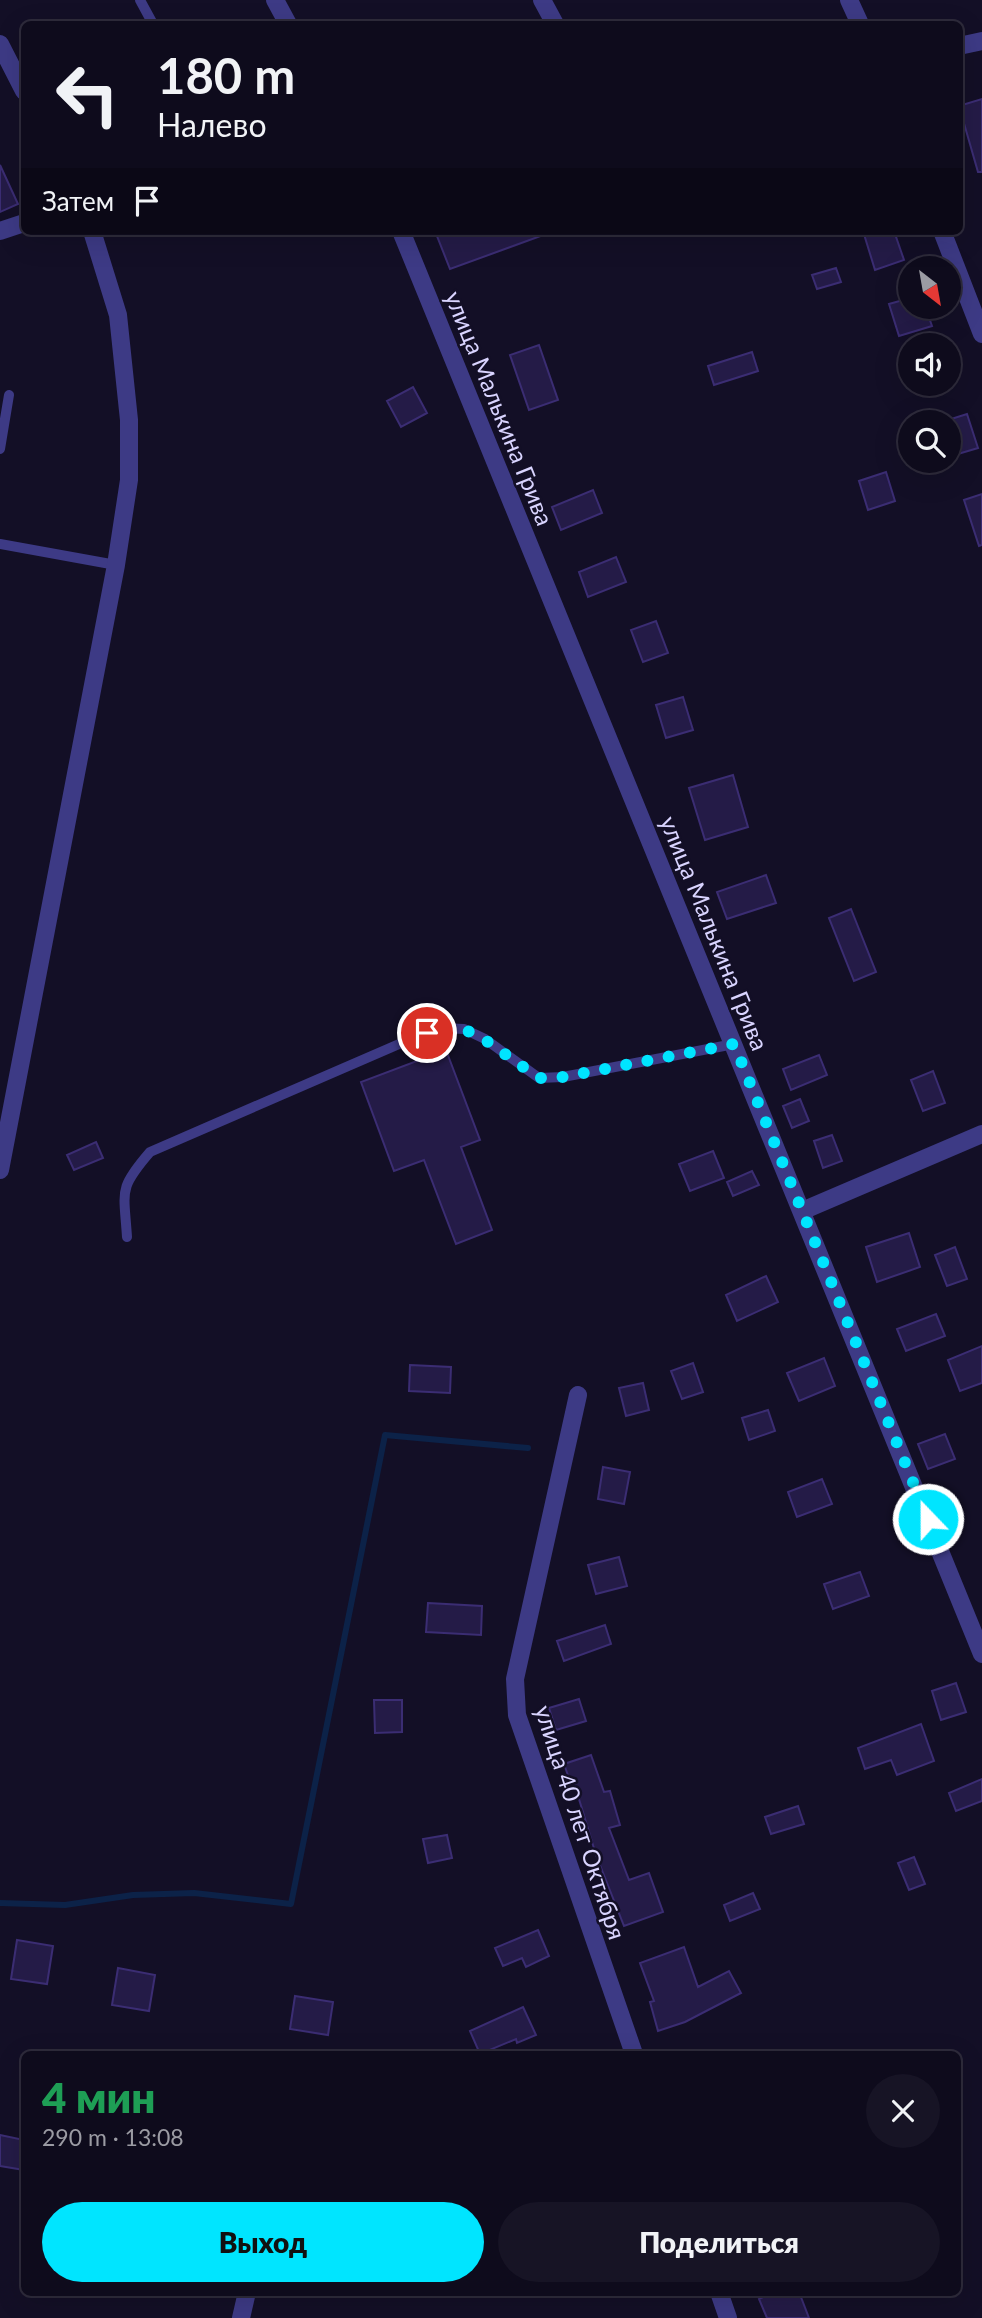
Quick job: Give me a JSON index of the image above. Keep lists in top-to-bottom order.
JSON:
{
  "streets": {
    "street": ["улица Малькина Грива", "улица 40 лет Октября"]
  },
  "north": "bottom right",
  "page": {
    "turn": ["180 m", "Налево"],
    "then": "Затем",
    "heading": ["4 мин", "290 m · 13:08"],
    "buttons": ["Выход", "Поделиться"]
  }
}
